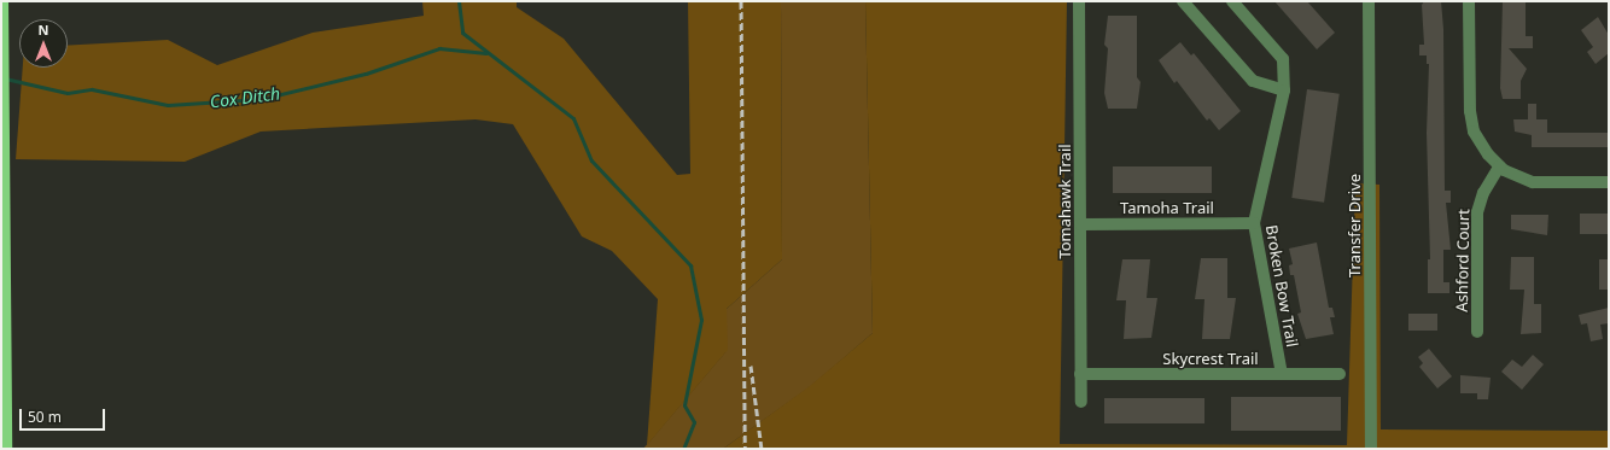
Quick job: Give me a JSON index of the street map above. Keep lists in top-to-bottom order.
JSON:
{
  "streets": {
    "street": [
      "Tomahawk Trail",
      "Tamoha Trail",
      "Transfer Drive",
      "Ashford Court",
      "Broken Bow Trail",
      "Skycrest Trail"
    ]
  },
  "crossings": [
    ["Tomahawk Trail", "Tamoha Trail"],
    ["Tomahawk Trail", "Skycrest Trail"],
    ["Tamoha Trail", "Broken Bow Trail"],
    ["Broken Bow Trail", "Skycrest Trail"]
  ],
  "water": ["Cox Ditch"],
  "scale_bar": "50 m",
  "north": "top"
}
